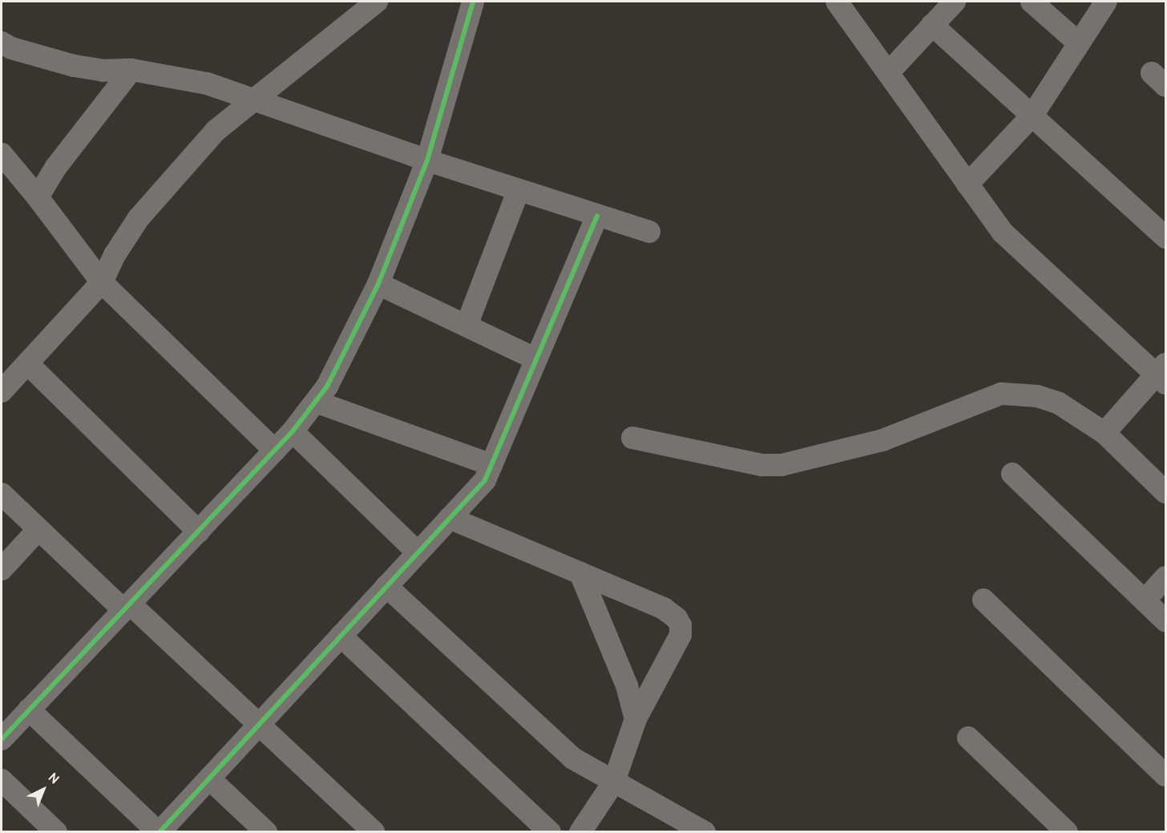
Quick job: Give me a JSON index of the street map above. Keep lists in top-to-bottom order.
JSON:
{
  "north": "top right"
}
